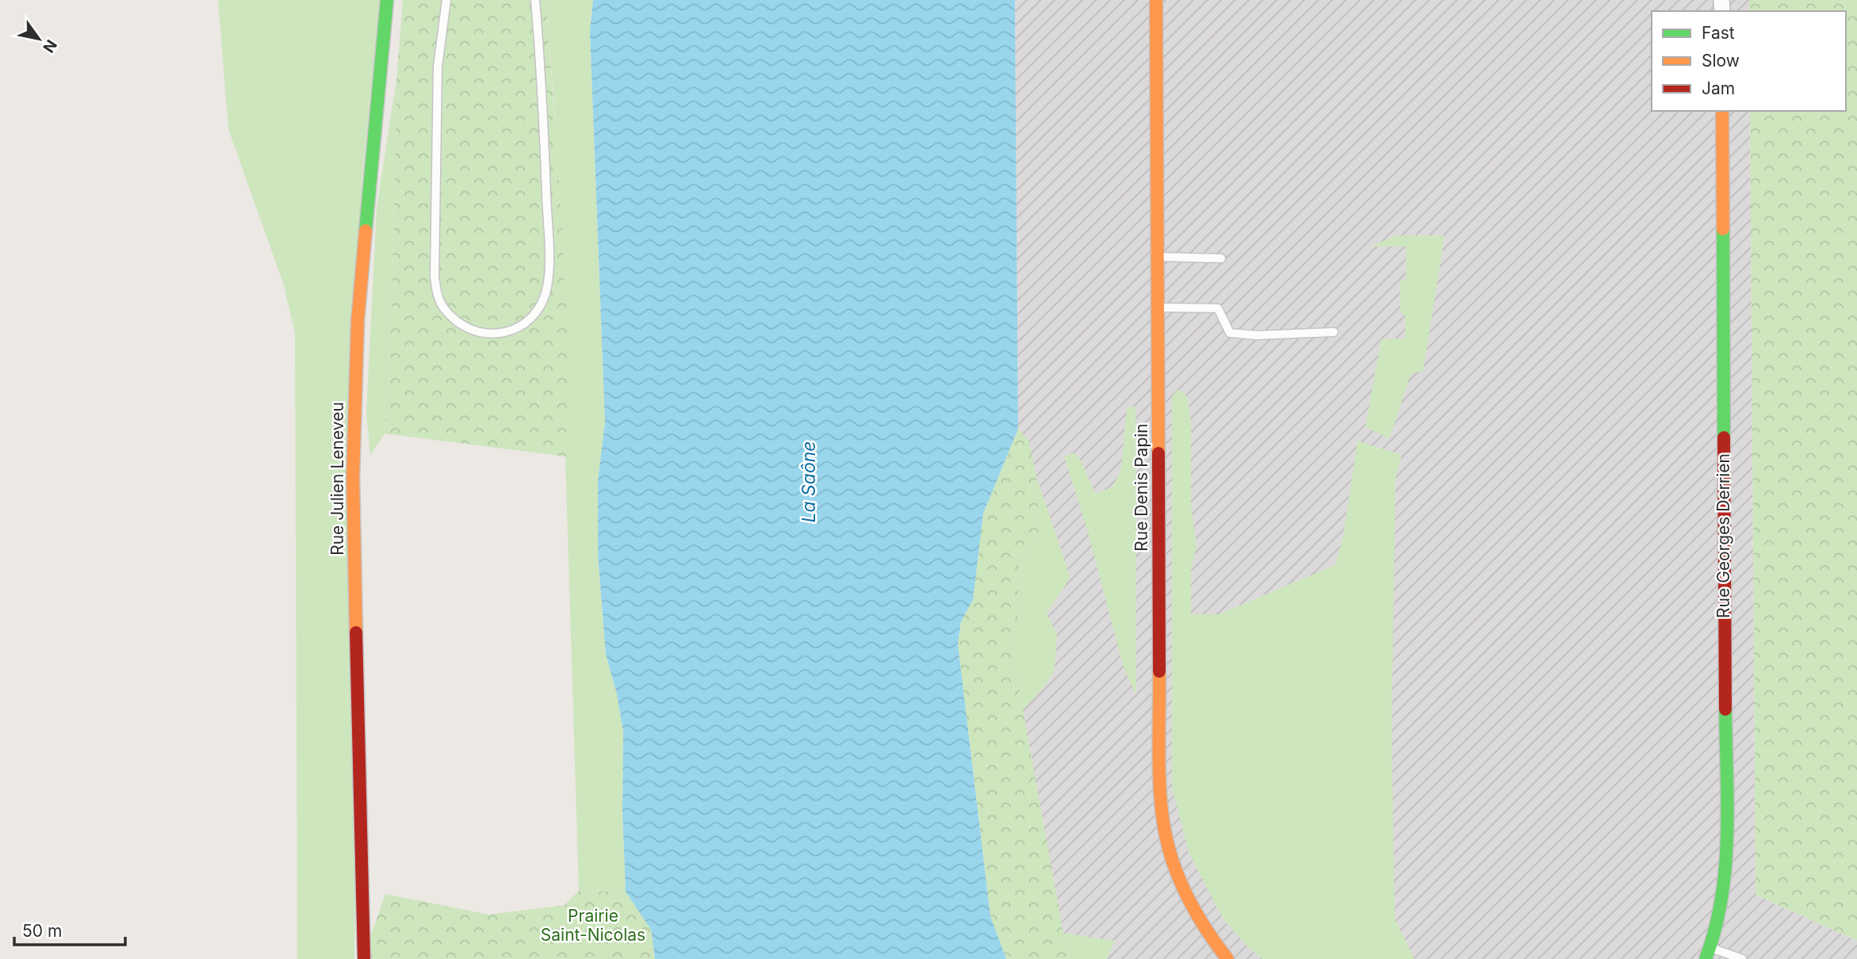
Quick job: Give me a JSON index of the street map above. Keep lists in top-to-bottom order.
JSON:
{
  "streets": {
    "street": ["Rue Julien Leneveu", "Rue Denis Papin", "Rue Georges Derrien"]
  },
  "water": ["La Saône"],
  "parks": ["Prairie Saint-Nicolas"],
  "legend": ["Fast", "Slow", "Jam"],
  "scale_bar": "50 m",
  "north": "bottom right"
}
